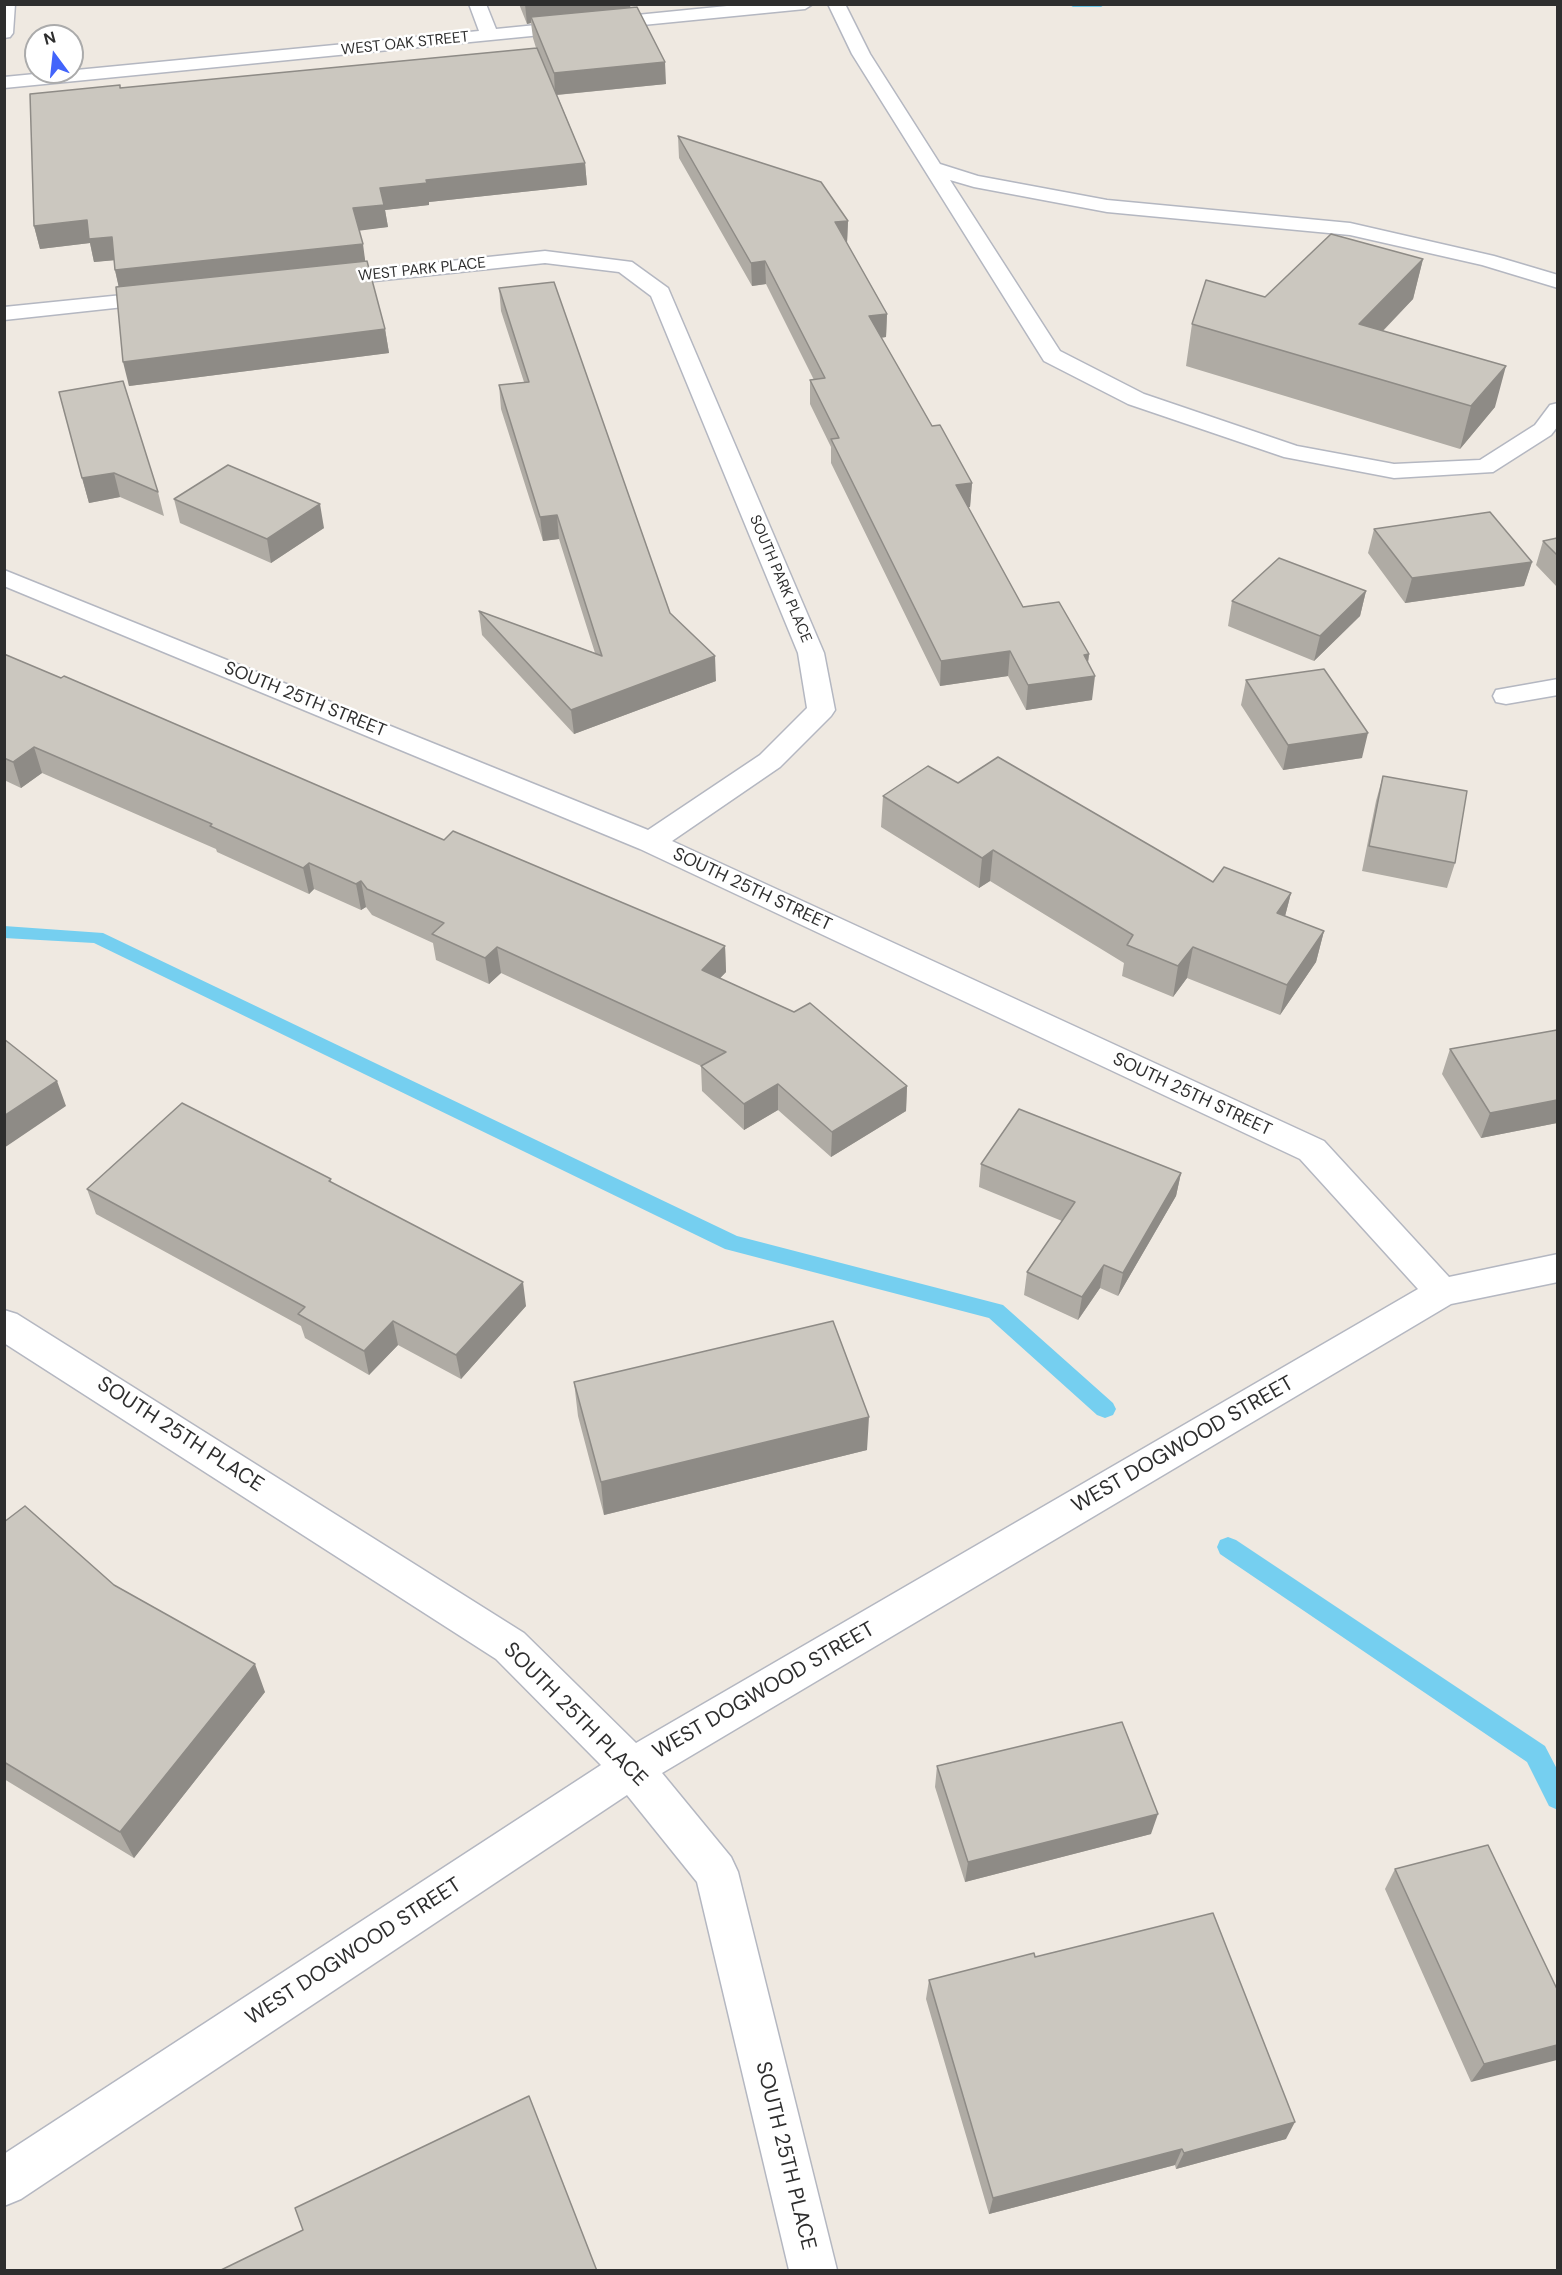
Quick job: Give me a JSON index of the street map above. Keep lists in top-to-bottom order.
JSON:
{
  "streets": {
    "street": [
      "WEST OAK STREET",
      "WEST PARK PLACE",
      "SOUTH PARK PLACE",
      "SOUTH 25TH STREET",
      "SOUTH 25TH PLACE",
      "WEST DOGWOOD STREET"
    ]
  },
  "crossings": [
    ["WEST PARK PLACE", "SOUTH PARK PLACE"],
    ["SOUTH PARK PLACE", "SOUTH 25TH STREET"],
    ["SOUTH 25TH STREET", "WEST DOGWOOD STREET"],
    ["SOUTH 25TH PLACE", "WEST DOGWOOD STREET"]
  ],
  "north": "top"
}
